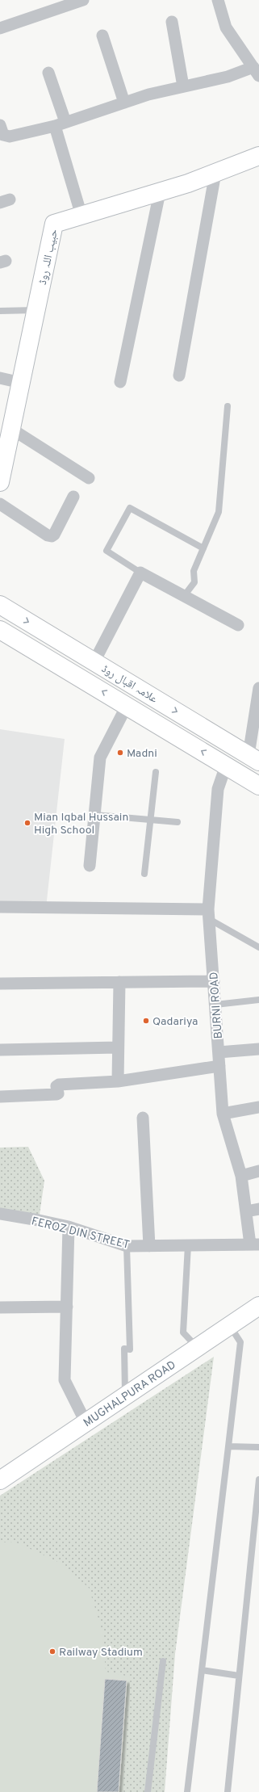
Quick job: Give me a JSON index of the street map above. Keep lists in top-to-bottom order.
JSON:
{
  "streets": {
    "main road": ["حبیب اللہ روڈ", "علامہ اقبال روڈ", "MUGHALPURA ROAD"],
    "street": ["BURNI ROAD", "FEROZ DIN STREET"]
  },
  "crossings": [
    ["علامہ اقبال روڈ", "BURNI ROAD"],
    ["BURNI ROAD", "FEROZ DIN STREET"]
  ],
  "places": [
    "Madni",
    "Mian Iqbal Hussain High School",
    "Qadariya",
    "Railway Stadium"
  ]
}
